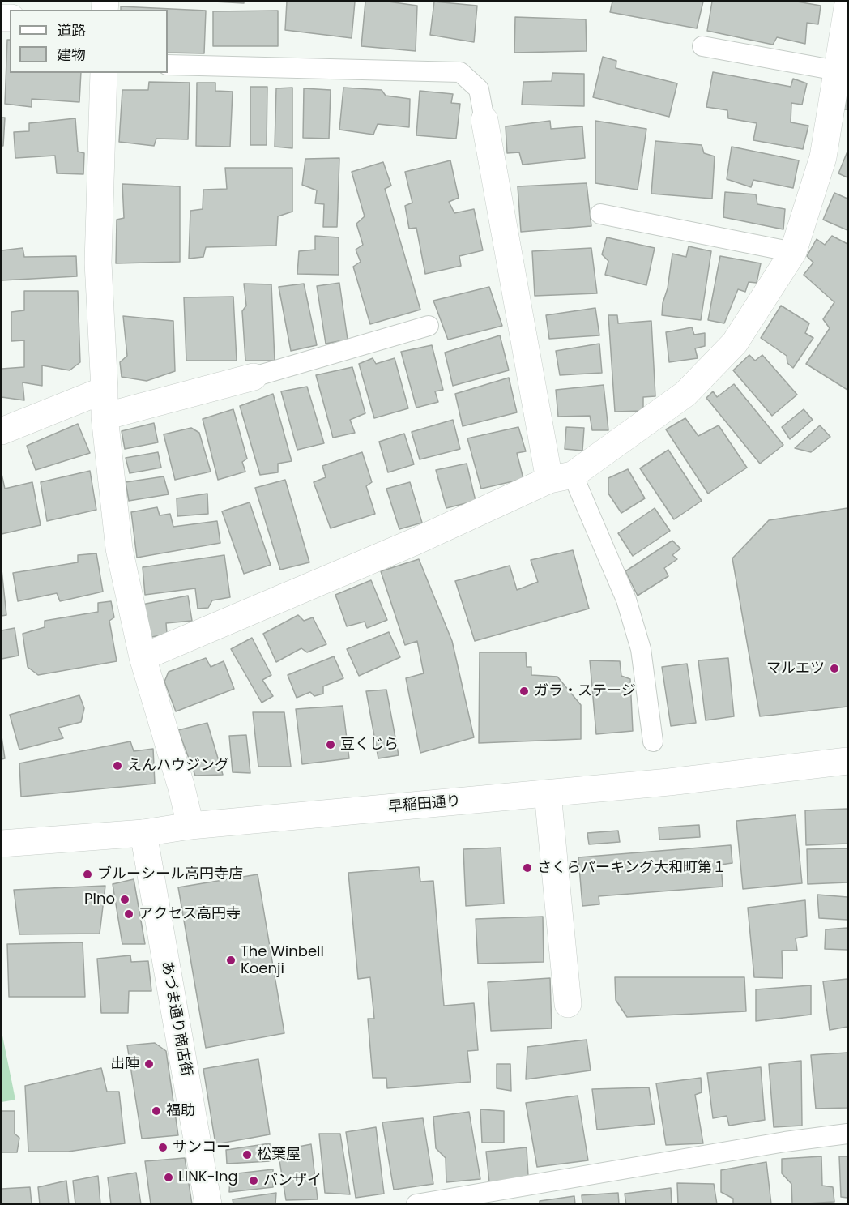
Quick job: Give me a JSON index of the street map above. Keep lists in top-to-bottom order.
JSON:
{
  "streets": {
    "street": ["早稲田通り", "あづま通り商店街"]
  },
  "crossings": [
    ["早稲田通り", "あづま通り商店街"]
  ],
  "places": [
    "マルエツ",
    "ガラ・ステージ",
    "豆くじら",
    "えんハウジング",
    "さくらパーキング大和町第１",
    "ブルーシール高円寺店",
    "Pino",
    "アクセス高円寺",
    "The Winbell Koenji",
    "出陣",
    "福助",
    "サンコー",
    "松葉屋",
    "LINK-ing",
    "バンザイ"
  ],
  "legend": ["道路", "建物"]
}
